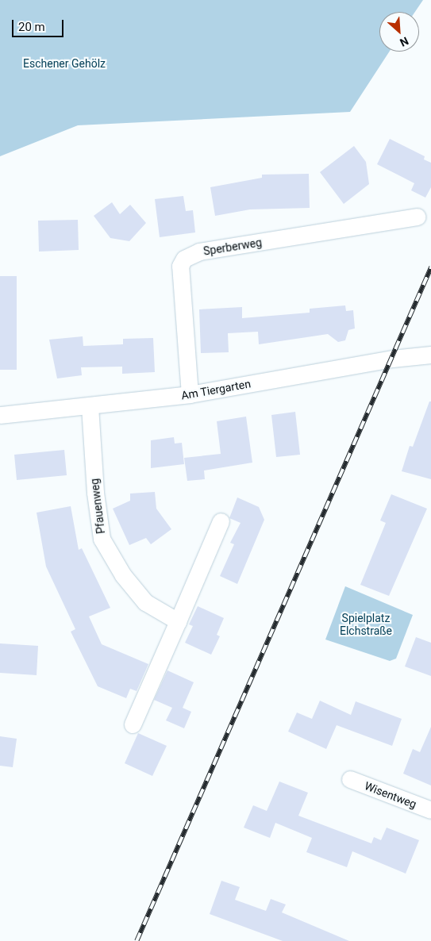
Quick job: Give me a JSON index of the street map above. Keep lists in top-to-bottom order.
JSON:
{
  "streets": {
    "street": [
      "Sperberweg",
      "Am Tiergarten",
      "Pfauenweg",
      "Wisentweg"
    ]
  },
  "crossings": [
    ["Sperberweg", "Am Tiergarten"],
    ["Am Tiergarten", "Pfauenweg"]
  ],
  "parks": ["Eschener Gehölz", "Spielplatz Elchstraße"],
  "scale_bar": "20 m",
  "north": "bottom right"
}
